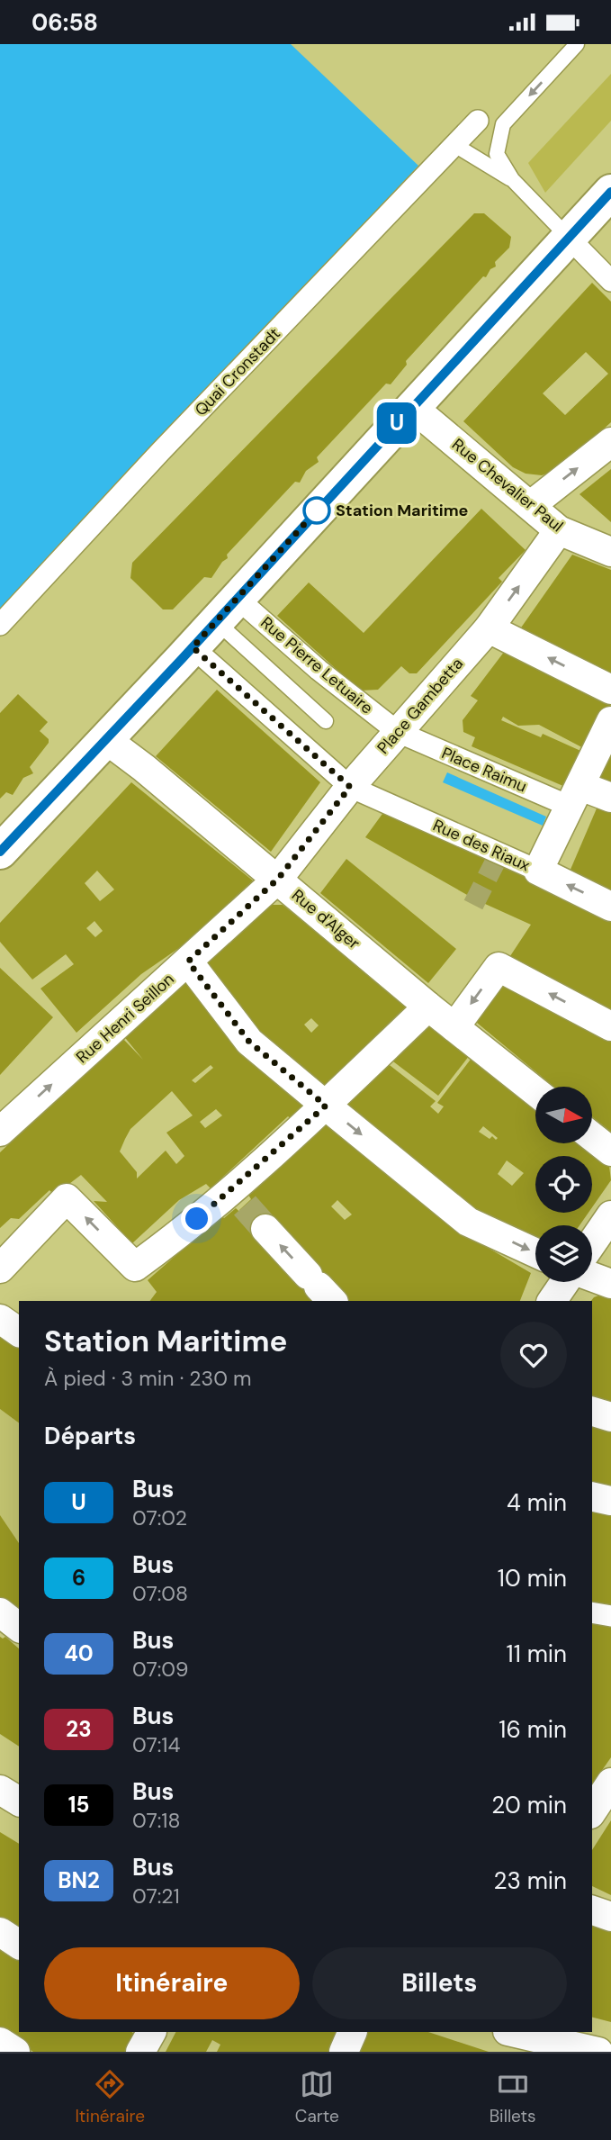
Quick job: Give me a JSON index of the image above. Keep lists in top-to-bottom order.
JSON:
{
  "streets": {
    "street": [
      "Quai Cronstadt",
      "Rue Chevalier Paul",
      "Rue Pierre Letuaire",
      "Place Gambetta",
      "Place Raimu",
      "Rue des Riaux",
      "Rue d'Alger",
      "Rue Henri Seillon"
    ]
  },
  "crossings": [
    ["Rue Chevalier Paul", "Place Gambetta"],
    ["Rue Pierre Letuaire", "Place Gambetta"],
    ["Rue Pierre Letuaire", "Place Raimu"],
    ["Place Gambetta", "Place Raimu"],
    ["Place Gambetta", "Rue des Riaux"],
    ["Place Gambetta", "Rue d'Alger"],
    ["Place Gambetta", "Rue Henri Seillon"],
    ["Rue d'Alger", "Rue Henri Seillon"]
  ],
  "one_way": ["Rue Henri Seillon"],
  "places": ["Station Maritime"],
  "lines": ["bus line U"],
  "north": "right",
  "page": {
    "status": "06:58",
    "on_map": "U",
    "heading": [
      ["Station Maritime", "À pied · 3 min · 230 m"],
      "Départs"
    ],
    "list": [
      {
        "mark": "U",
        "name": "Bus",
        "note": "07:02",
        "value": "4 min"
      },
      {
        "mark": "6",
        "name": "Bus",
        "note": "07:08",
        "value": "10 min"
      },
      {
        "mark": "40",
        "name": "Bus",
        "note": "07:09",
        "value": "11 min"
      },
      {
        "mark": "23",
        "name": "Bus",
        "note": "07:14",
        "value": "16 min"
      },
      {
        "mark": "15",
        "name": "Bus",
        "note": "07:18",
        "value": "20 min"
      },
      {
        "mark": "BN2",
        "name": "Bus",
        "note": "07:21",
        "value": "23 min"
      }
    ],
    "buttons": ["Itinéraire", "Billets"],
    "tabs": ["Itinéraire", "Carte", "Billets"]
  }
}
